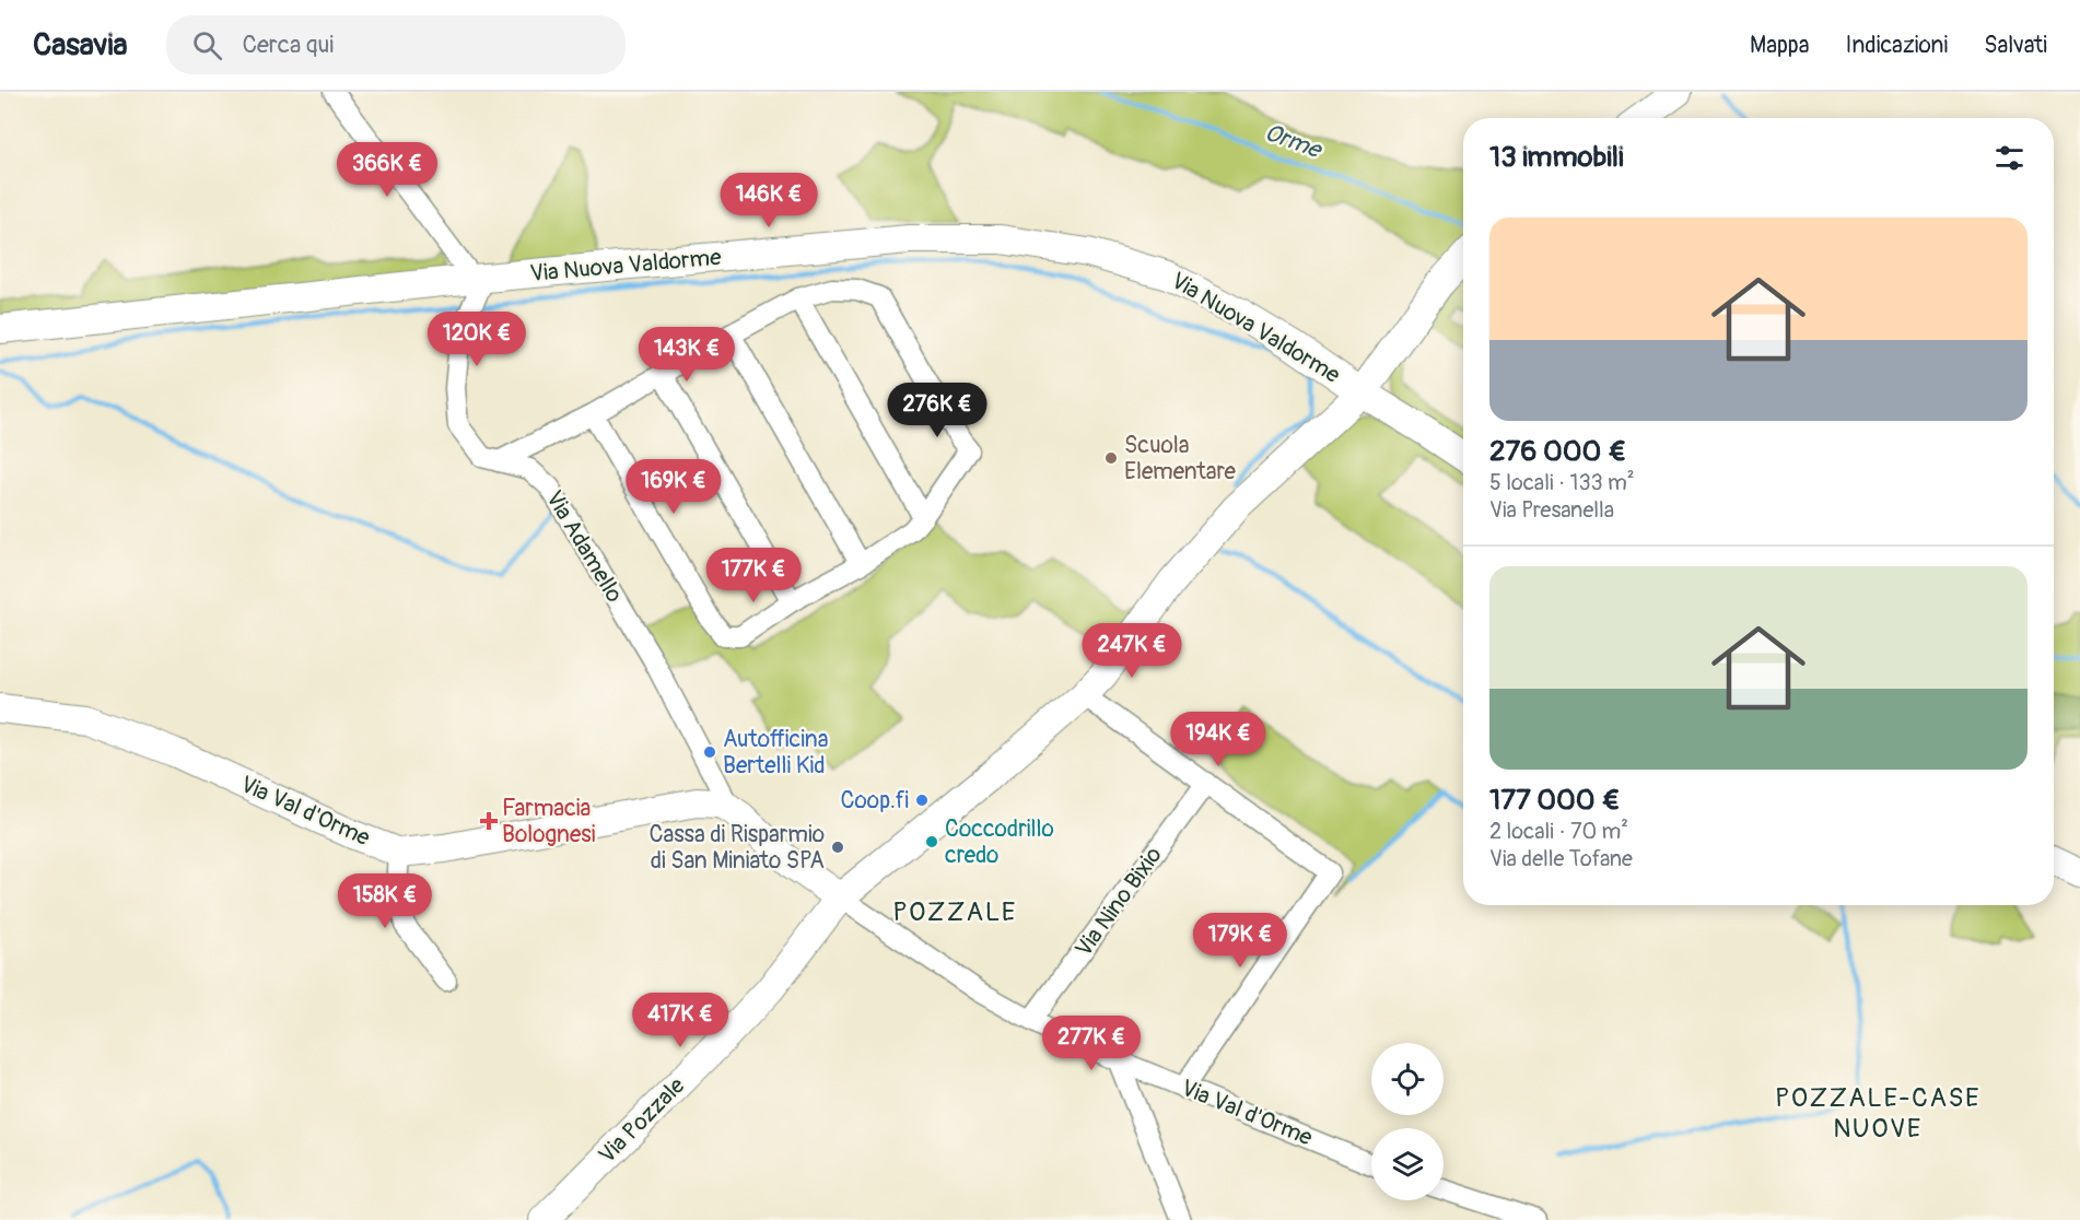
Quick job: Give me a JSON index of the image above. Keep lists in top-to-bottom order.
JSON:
{
  "streets": {
    "street": [
      "Via Nuova Valdorme",
      "Via Adamello",
      "Via Val d'Orme",
      "Via Nino Bixio",
      "Via Pozzale"
    ]
  },
  "crossings": [
    ["Via Nuova Valdorme", "Via Pozzale"],
    ["Via Adamello", "Via Val d'Orme"],
    ["Via Val d'Orme", "Via Nino Bixio"],
    ["Via Val d'Orme", "Via Pozzale"]
  ],
  "districts": ["POZZALE", "POZZALE-CASE NUOVE"],
  "water": ["Orme"],
  "places": {
    "other": [
      "Scuola Elementare",
      "Autofficina Bertelli Kid",
      "Coop.fi",
      "Coccodrillo credo",
      "Cassa di Risparmio di San Miniato SPA"
    ],
    "health": ["Farmacia Bolognesi"]
  },
  "page": {
    "header": "Casavia",
    "search": "Cerca qui",
    "nav": ["Mappa", "Indicazioni", "Salvati"],
    "heading": "13 immobili",
    "price": [
      "366K €",
      "146K €",
      "120K €",
      "143K €",
      "276K €",
      "169K €",
      "177K €",
      "247K €",
      "194K €",
      "158K €",
      "179K €",
      "417K €",
      "277K €"
    ],
    "list": [
      {
        "name": "276 000 €",
        "note": "5 locali · 133 m² · Via Presanella"
      },
      {
        "name": "177 000 €",
        "note": "2 locali · 70 m² · Via delle Tofane"
      }
    ]
  }
}
